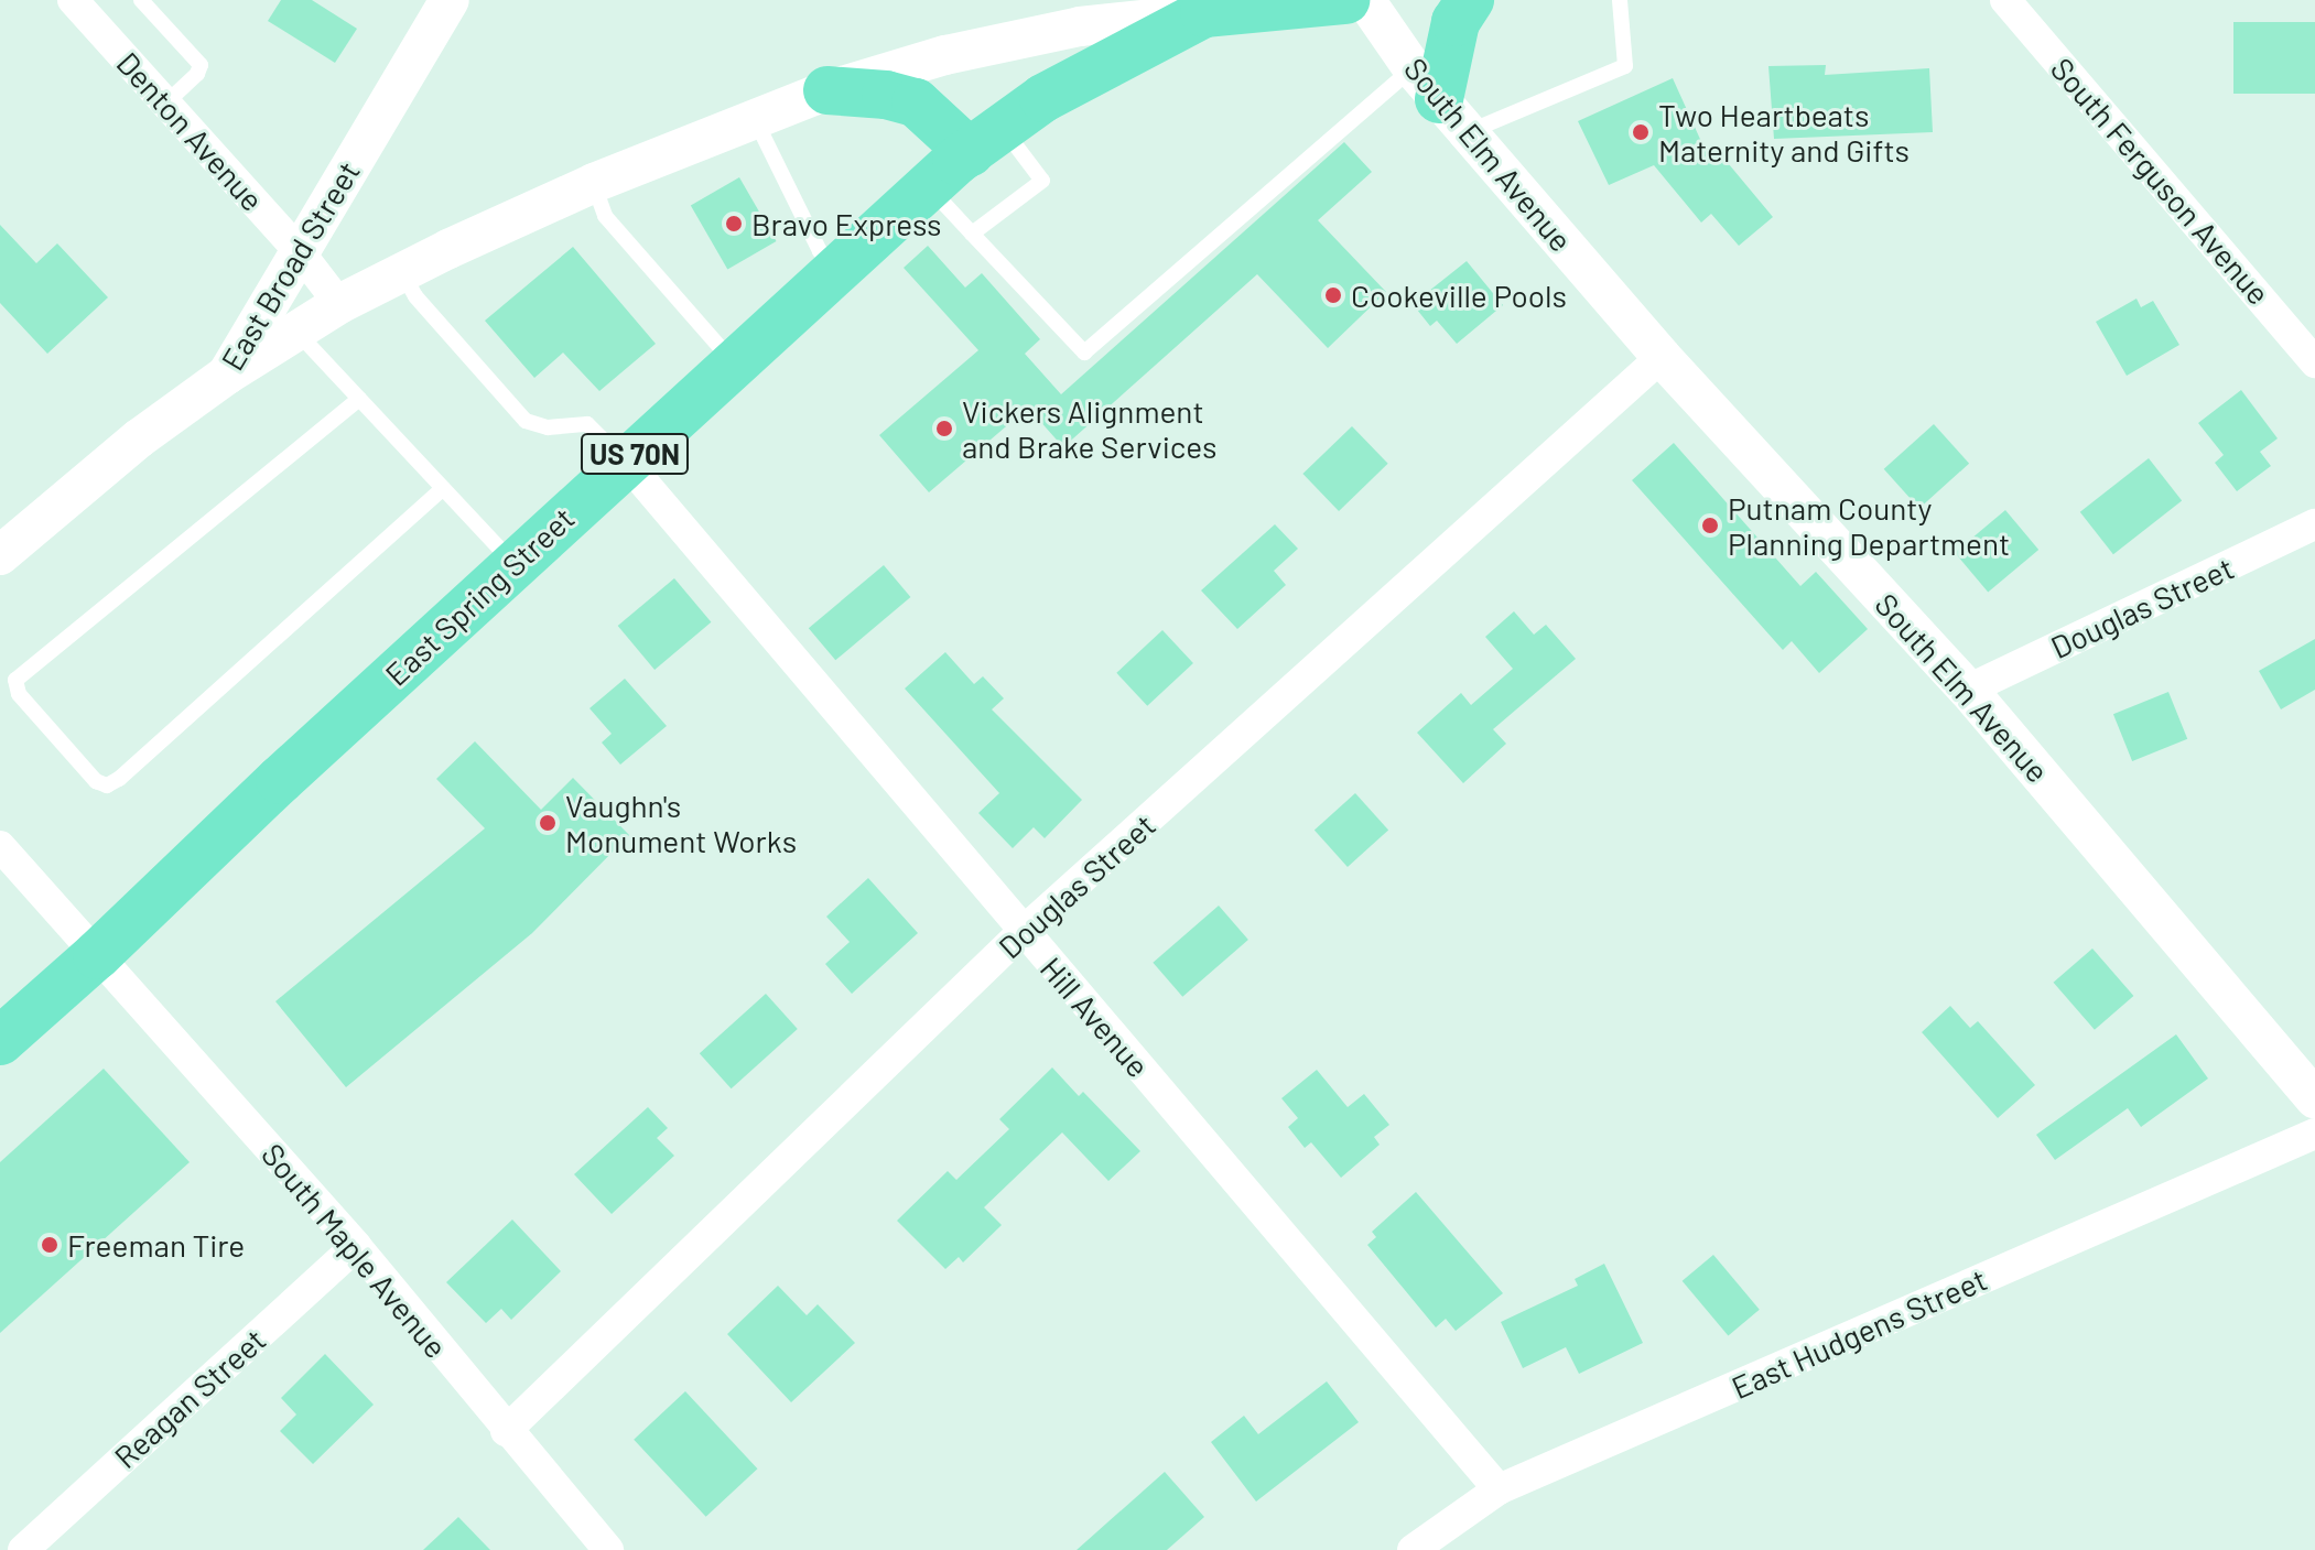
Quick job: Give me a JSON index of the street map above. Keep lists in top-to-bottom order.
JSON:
{
  "streets": {
    "main road": ["US 70N", "East Spring Street"],
    "street": [
      "Denton Avenue",
      "South Elm Avenue",
      "South Ferguson Avenue",
      "East Broad Street",
      "Douglas Street",
      "Hill Avenue",
      "South Maple Avenue",
      "East Hudgens Street",
      "Reagan Street"
    ]
  },
  "crossings": [
    ["Denton Avenue", "East Broad Street"],
    ["South Elm Avenue", "Douglas Street"],
    ["East Spring Street", "Hill Avenue"],
    ["East Spring Street", "South Maple Avenue"],
    ["Douglas Street", "Hill Avenue"],
    ["Douglas Street", "South Maple Avenue"],
    ["Hill Avenue", "East Hudgens Street"],
    ["South Maple Avenue", "Reagan Street"]
  ],
  "places": [
    "Two Heartbeats Maternity and Gifts",
    "Bravo Express",
    "Cookeville Pools",
    "Vickers Alignment and Brake Services",
    "Putnam County Planning Department",
    "Vaughn's Monument Works",
    "Freeman Tire"
  ]
}
